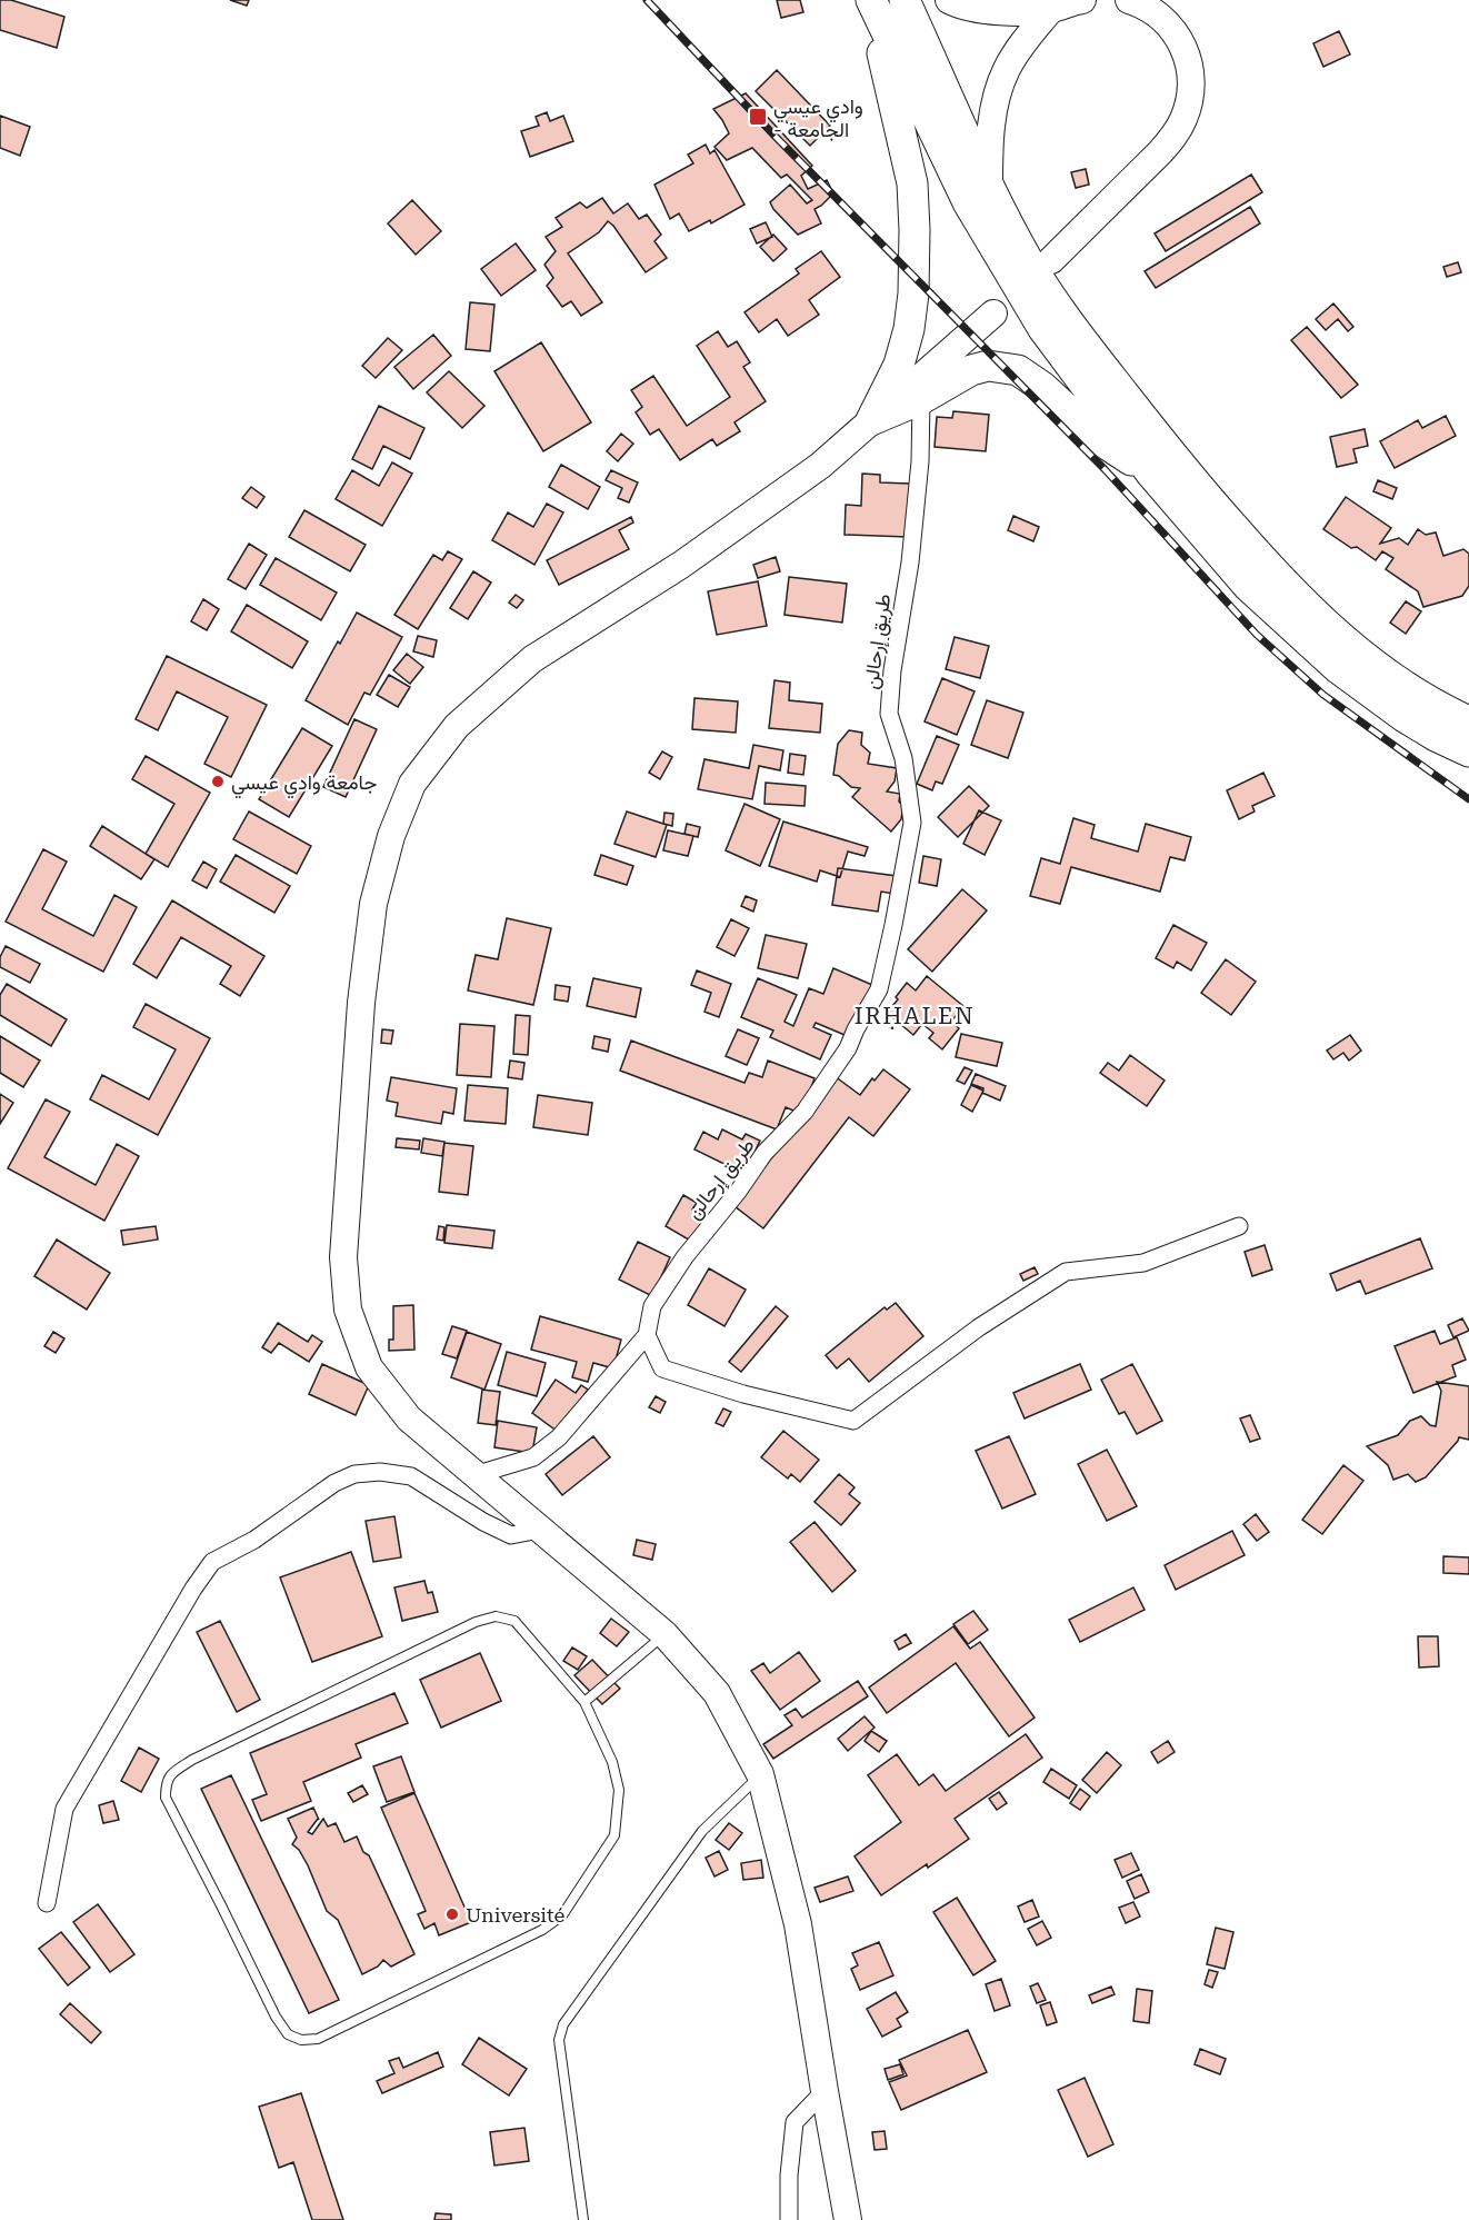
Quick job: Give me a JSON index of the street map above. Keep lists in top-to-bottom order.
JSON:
{
  "streets": {
    "street": ["طريق إرحالن"]
  },
  "districts": ["IRḤALEN"],
  "places": {
    "transit": ["وادي عيسي - الجامعة"],
    "other": ["جامعة وادي عيسي", "Université"]
  }
}
